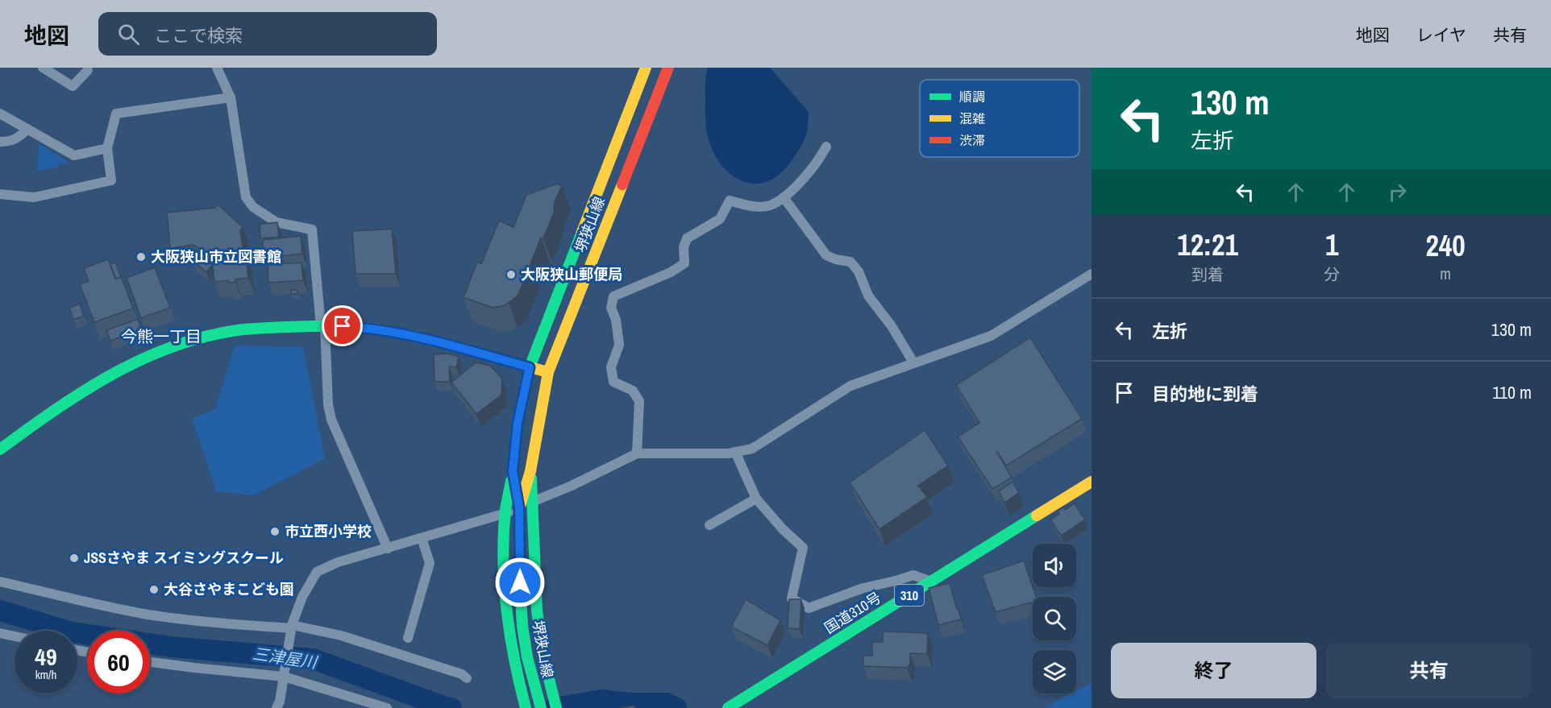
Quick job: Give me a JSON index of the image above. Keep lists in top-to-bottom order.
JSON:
{
  "streets": {
    "main road": ["堺狭山線", "310", "国道310号"]
  },
  "districts": ["今熊一丁目"],
  "water": ["三津屋川"],
  "places": [
    "大阪狭山市立図書館",
    "大阪狭山郵便局",
    "市立西小学校",
    "JSSさやま スイミングスクール",
    "大谷さやまこども園"
  ],
  "legend": ["順調", "混雑", "渋滞"],
  "page": {
    "header": "地図",
    "search": "ここで検索",
    "nav": ["地図", "レイヤ", "共有"],
    "turn": ["130 m", "左折"],
    "eta": [
      "12:21",
      "到着",
      "1",
      "分",
      "240",
      "m"
    ],
    "list": [
      {
        "name": "左折",
        "value": "130 m"
      },
      {
        "name": "目的地に到着",
        "value": "110 m"
      }
    ],
    "speed": "49 km/h",
    "limit": "60",
    "buttons": ["終了", "共有"]
  }
}
